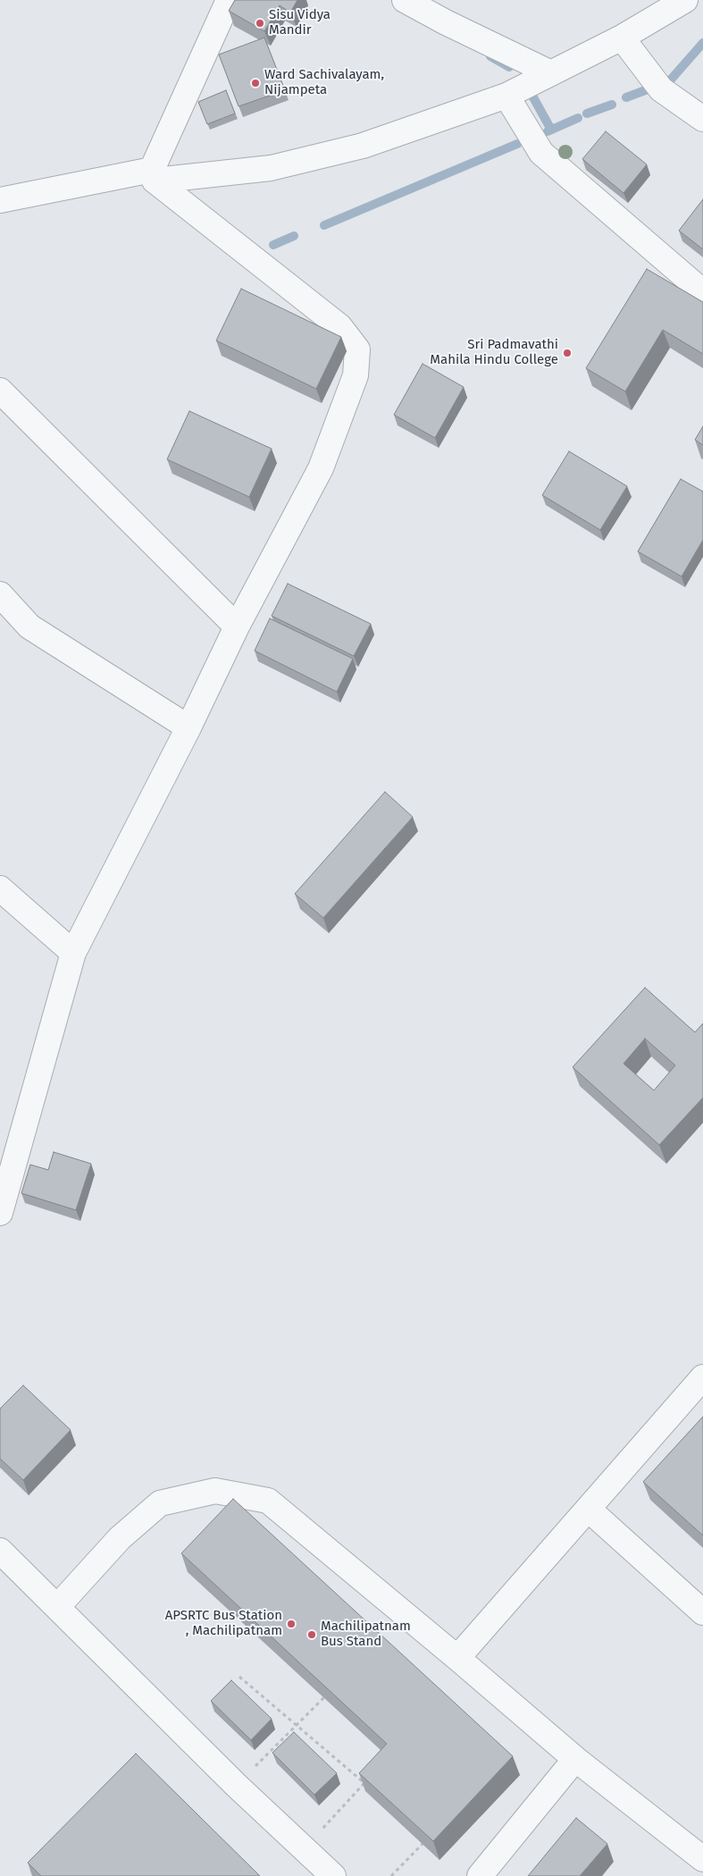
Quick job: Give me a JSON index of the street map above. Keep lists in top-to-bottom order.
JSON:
{
  "places": [
    "Sisu Vidya Mandir",
    "Ward Sachivalayam, Nijampeta",
    "Sri Padmavathi Mahila Hindu College",
    "APSRTC Bus Station , Machilipatnam",
    "Machilipatnam Bus Stand"
  ]
}
